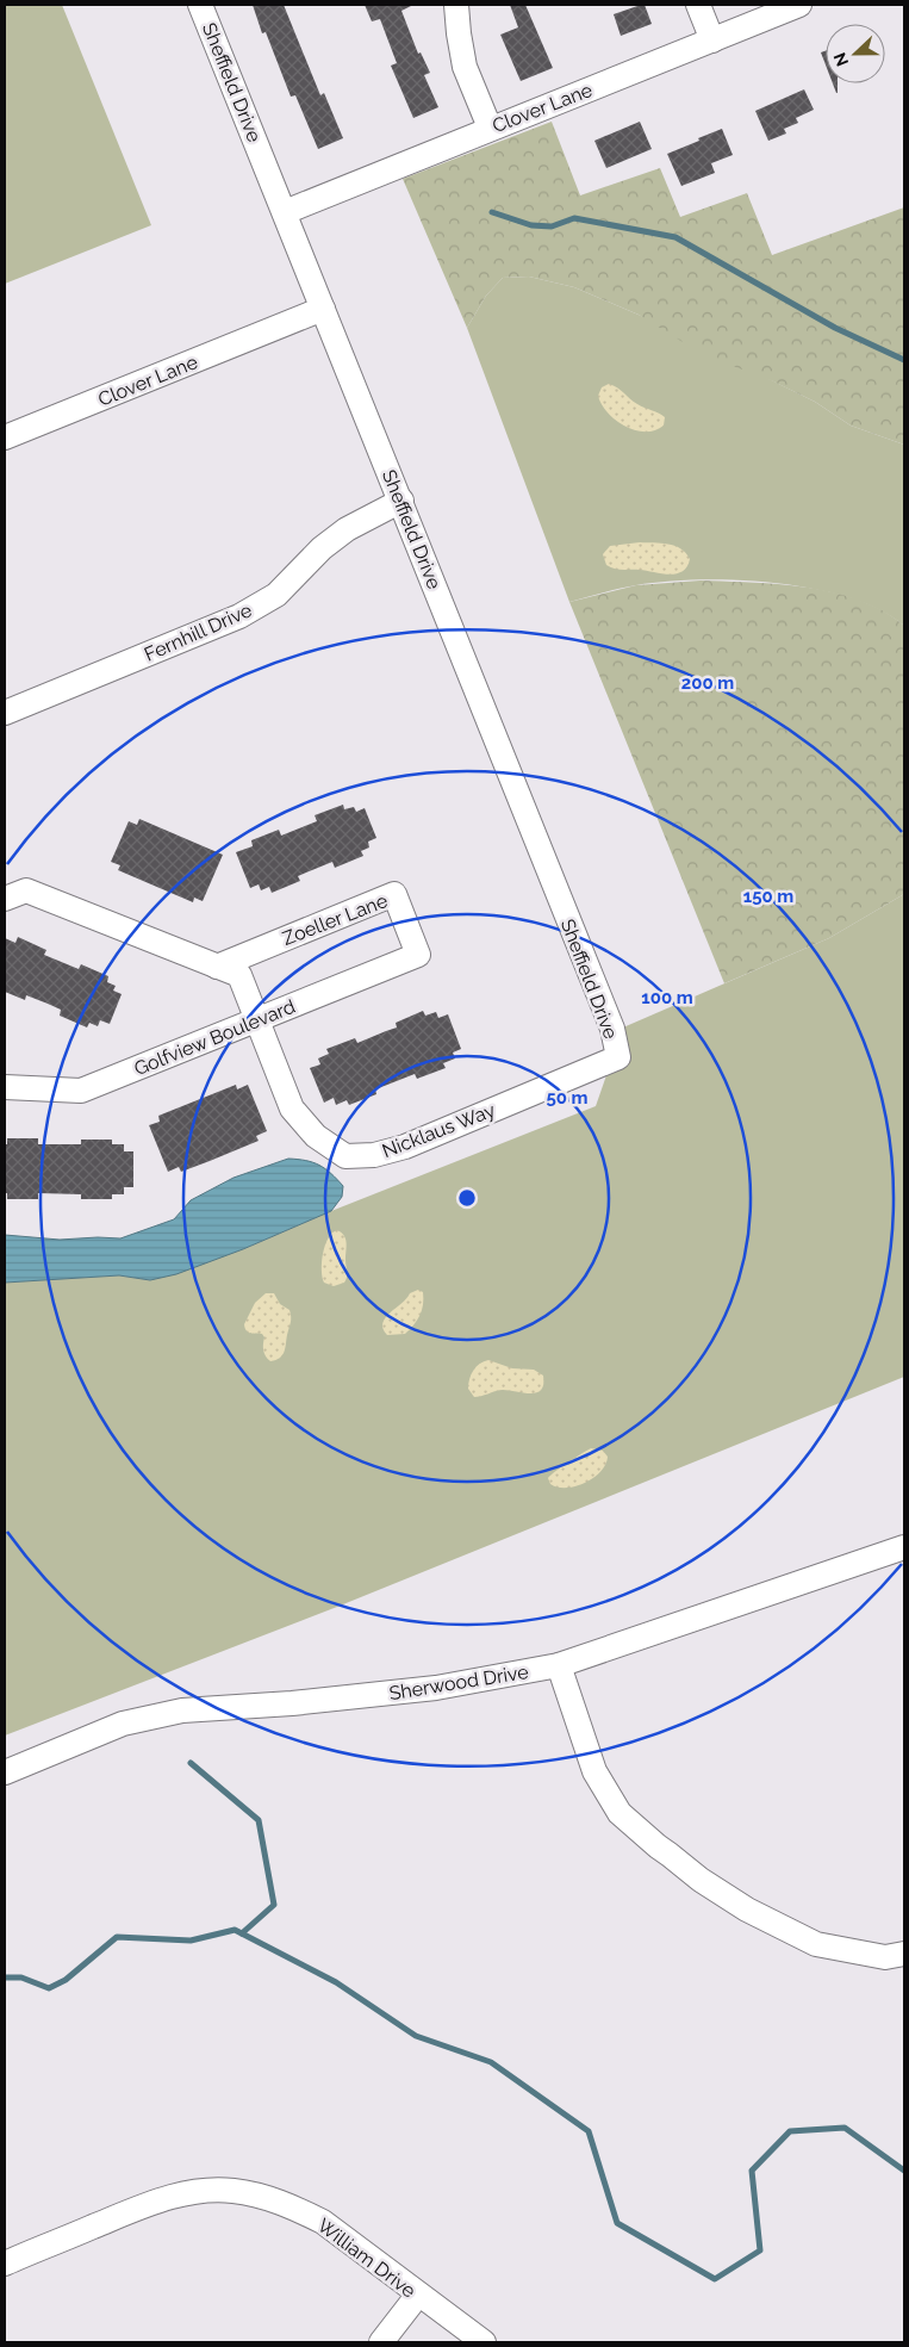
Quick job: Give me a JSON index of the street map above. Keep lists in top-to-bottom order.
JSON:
{
  "streets": {
    "street": [
      "Sheffield Drive",
      "Clover Lane",
      "Fernhill Drive",
      "Zoeller Lane",
      "Golfview Boulevard",
      "Nicklaus Way",
      "Sherwood Drive",
      "William Drive"
    ]
  },
  "crossings": [
    ["Sheffield Drive", "Clover Lane"],
    ["Sheffield Drive", "Fernhill Drive"],
    ["Sheffield Drive", "Nicklaus Way"],
    ["Zoeller Lane", "Golfview Boulevard"],
    ["Golfview Boulevard", "Nicklaus Way"]
  ],
  "north": "left",
  "rings": [
    "200 m",
    "150 m",
    "100 m",
    "50 m"
  ]
}
